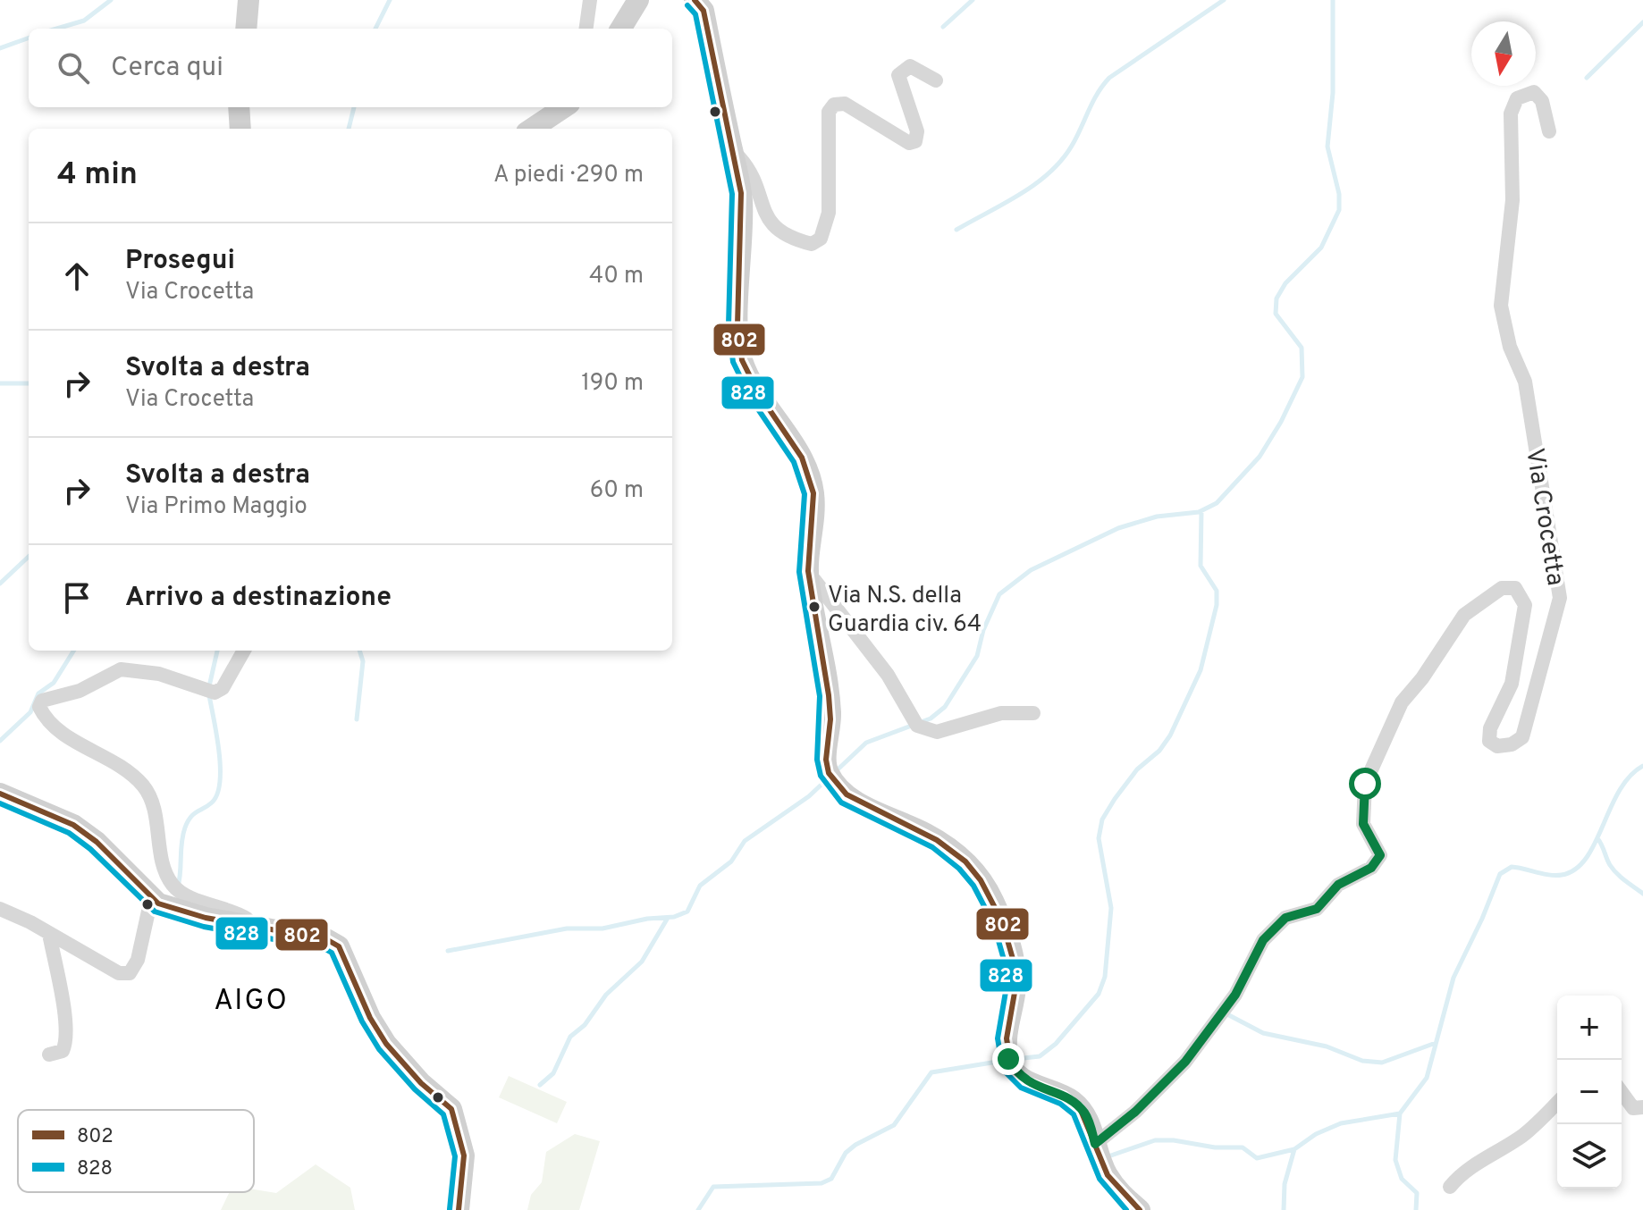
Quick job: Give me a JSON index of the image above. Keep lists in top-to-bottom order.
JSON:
{
  "streets": {
    "street": ["Via Crocetta"]
  },
  "districts": ["AIGO"],
  "places": ["Via N.S. della Guardia civ. 64"],
  "lines": ["transit line 802", "transit line 828"],
  "legend": ["802", "828"],
  "north": "bottom",
  "page": {
    "search": "Cerca qui",
    "heading": ["4 min", "A piedi · 290 m"],
    "list": [
      ["Prosegui", "Via Crocetta", "40 m"],
      ["Svolta a destra", "Via Crocetta", "190 m"],
      ["Svolta a destra", "Via Primo Maggio", "60 m"],
      "Arrivo a destinazione"
    ],
    "map_buttons": ["+", "−"]
  }
}
